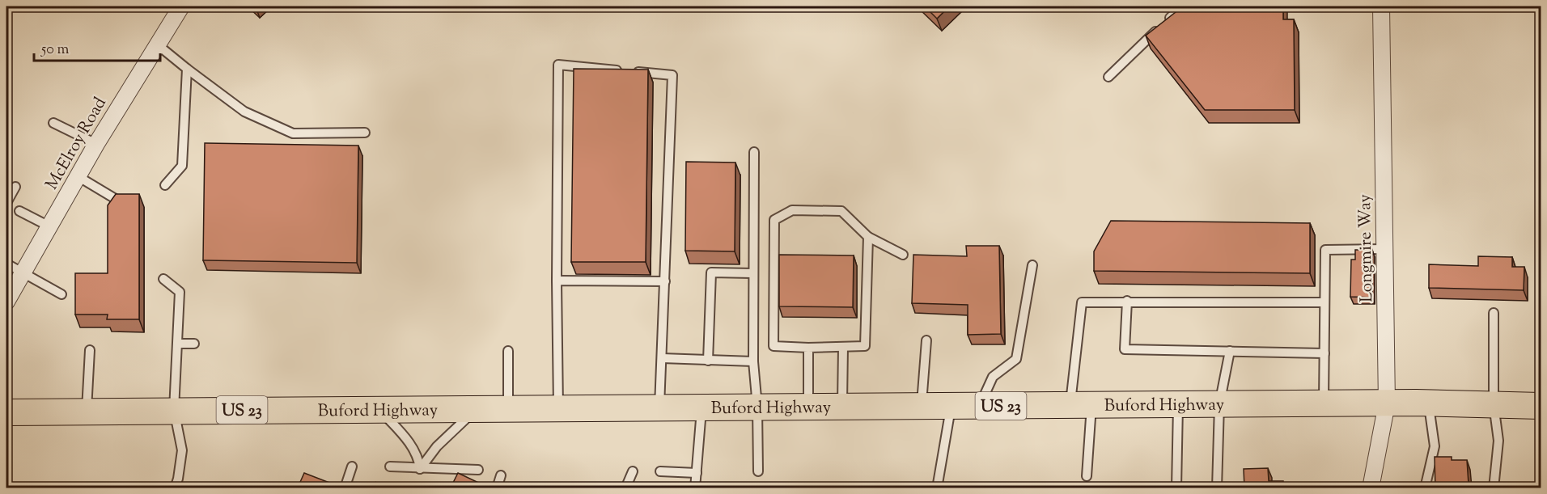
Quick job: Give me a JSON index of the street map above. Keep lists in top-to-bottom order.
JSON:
{
  "streets": {
    "main road": ["Buford Highway", "US 23"],
    "street": ["McElroy Road", "Longmire Way"]
  },
  "crossings": [
    ["Longmire Way", "Buford Highway"]
  ],
  "scale_bar": "50 m"
}
